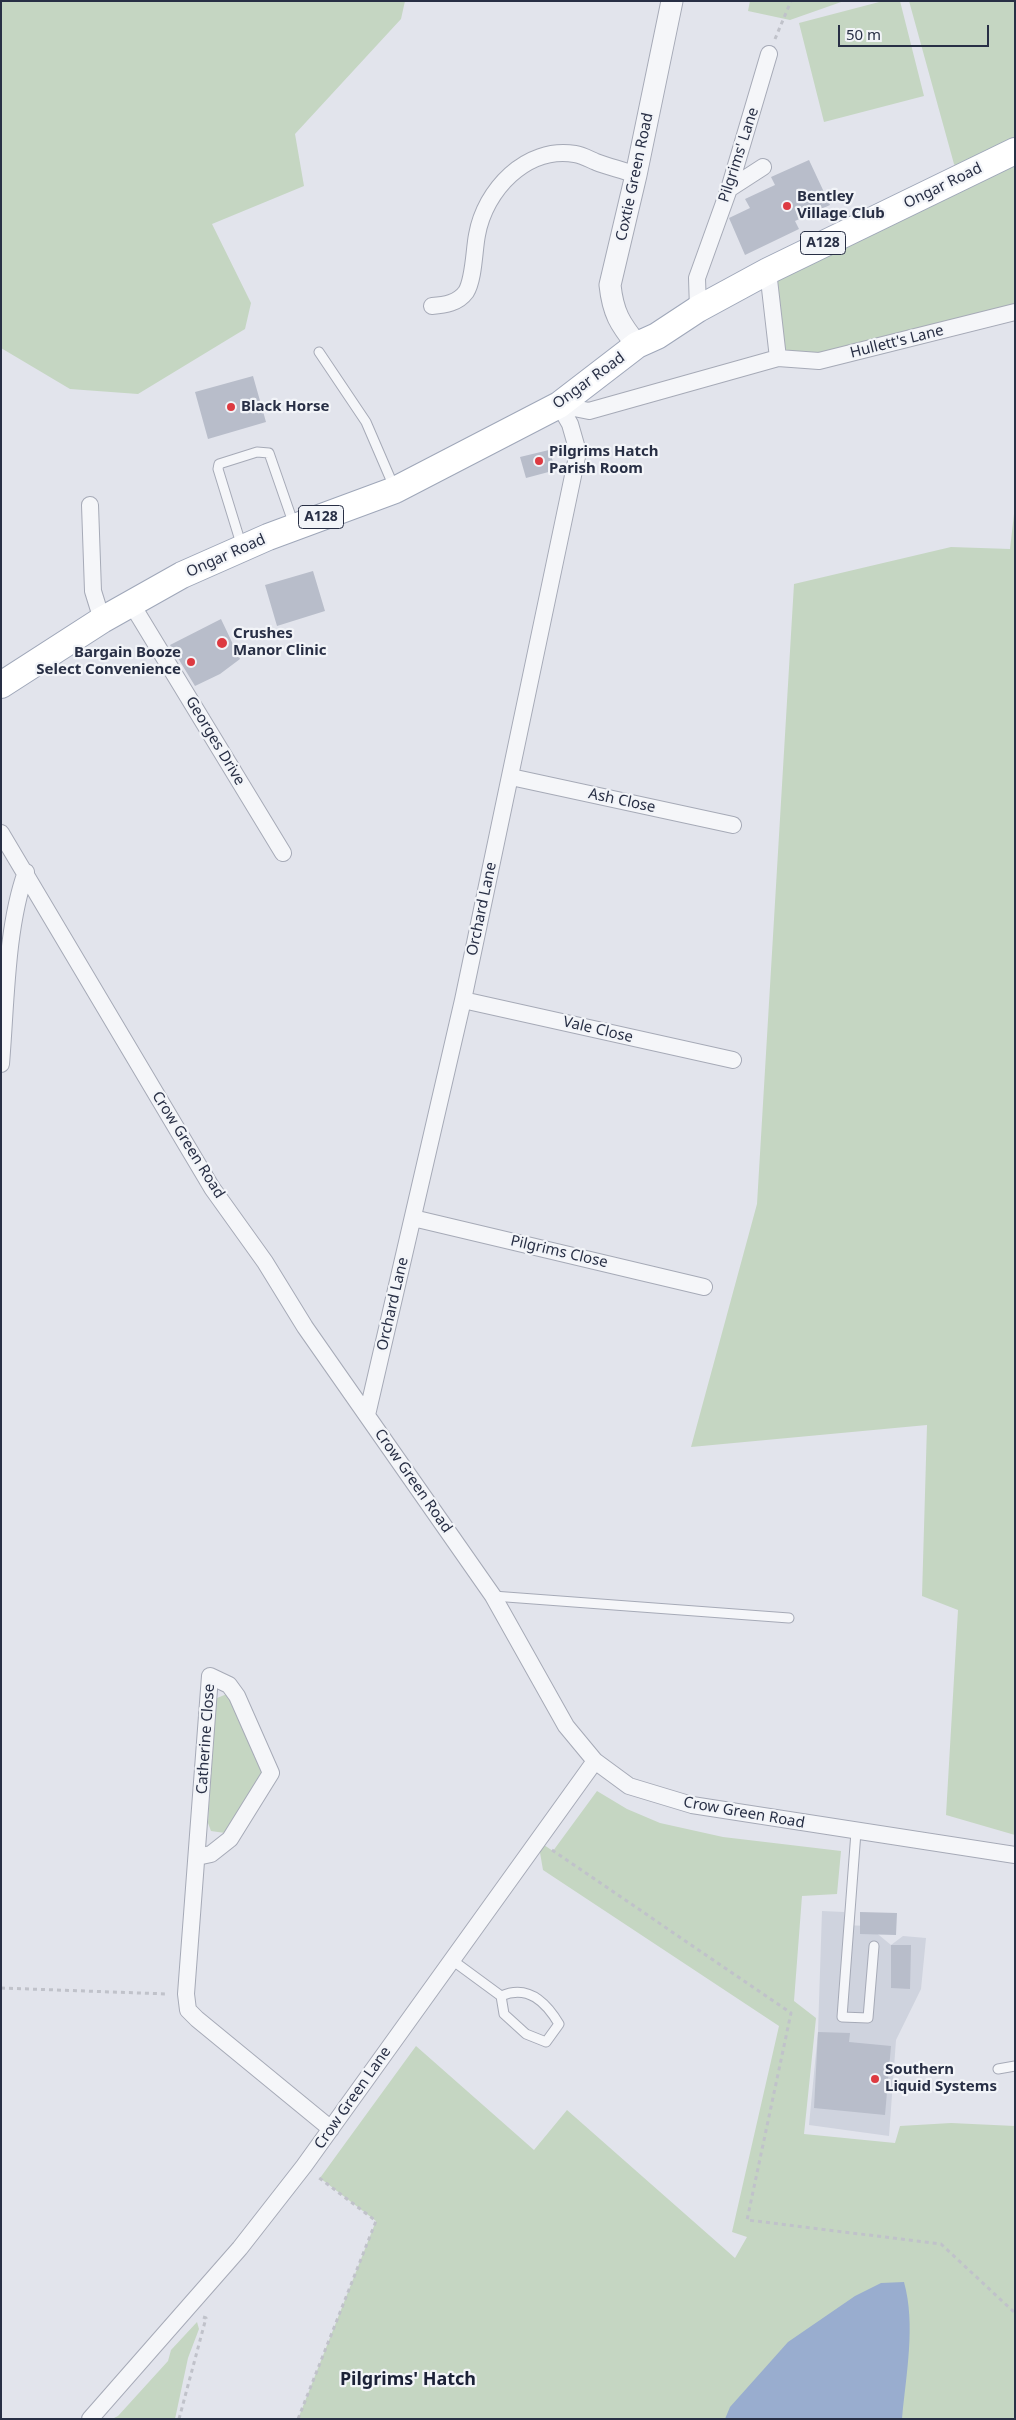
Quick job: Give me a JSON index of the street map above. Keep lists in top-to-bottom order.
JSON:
{
  "streets": {
    "main road": ["Ongar Road", "A128"],
    "street": [
      "Pilgrims' Lane",
      "Coxtie Green Road",
      "Hullett's Lane",
      "Georges Drive",
      "Ash Close",
      "Orchard Lane",
      "Vale Close",
      "Crow Green Road",
      "Pilgrims Close",
      "Catherine Close",
      "Crow Green Lane"
    ]
  },
  "crossings": [
    ["Pilgrims' Lane", "Ongar Road"],
    ["Coxtie Green Road", "Ongar Road"],
    ["Ongar Road", "Hullett's Lane"],
    ["Ongar Road", "Georges Drive"],
    ["Ongar Road", "Orchard Lane"],
    ["Hullett's Lane", "Orchard Lane"],
    ["Ash Close", "Orchard Lane"],
    ["Orchard Lane", "Vale Close"],
    ["Orchard Lane", "Crow Green Road"],
    ["Orchard Lane", "Pilgrims Close"],
    ["Crow Green Road", "Crow Green Lane"],
    ["Catherine Close", "Crow Green Lane"]
  ],
  "districts": ["Pilgrims' Hatch"],
  "places": [
    "Bentley Village Club",
    "Black Horse",
    "Pilgrims Hatch Parish Room",
    "Crushes Manor Clinic",
    "Bargain Booze Select Convenience",
    "Southern Liquid Systems"
  ],
  "scale_bar": "50 m"
}
